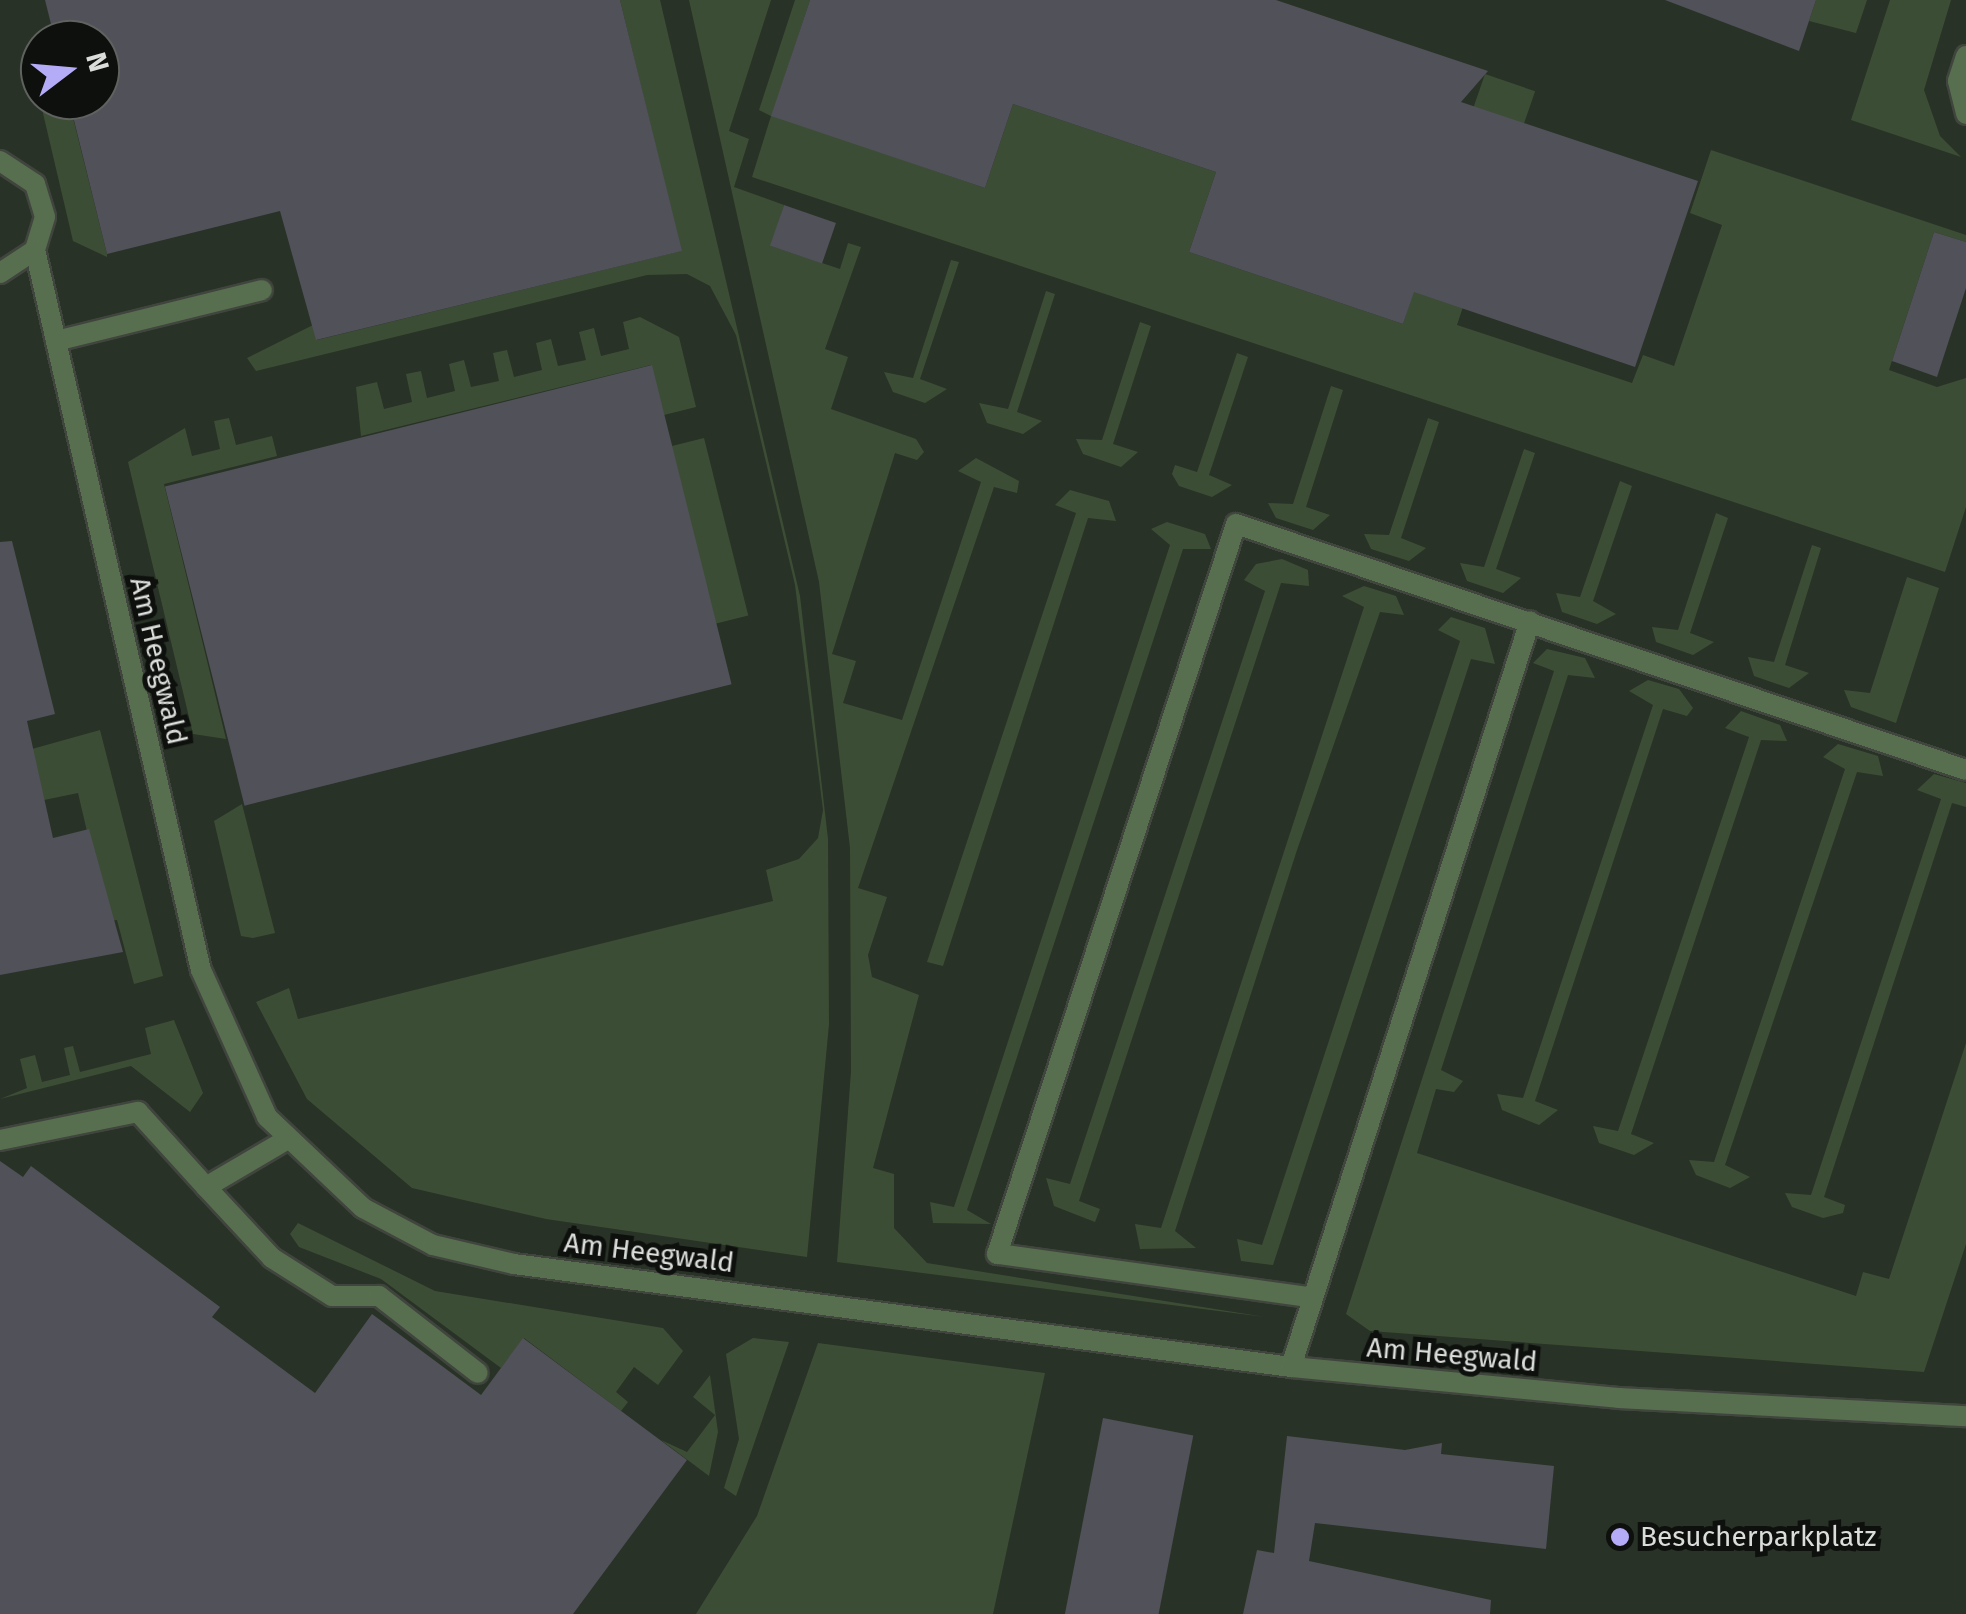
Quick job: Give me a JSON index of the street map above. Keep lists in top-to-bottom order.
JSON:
{
  "streets": {
    "street": ["Am Heegwald"]
  },
  "places": ["Besucherparkplatz"],
  "north": "right"
}
